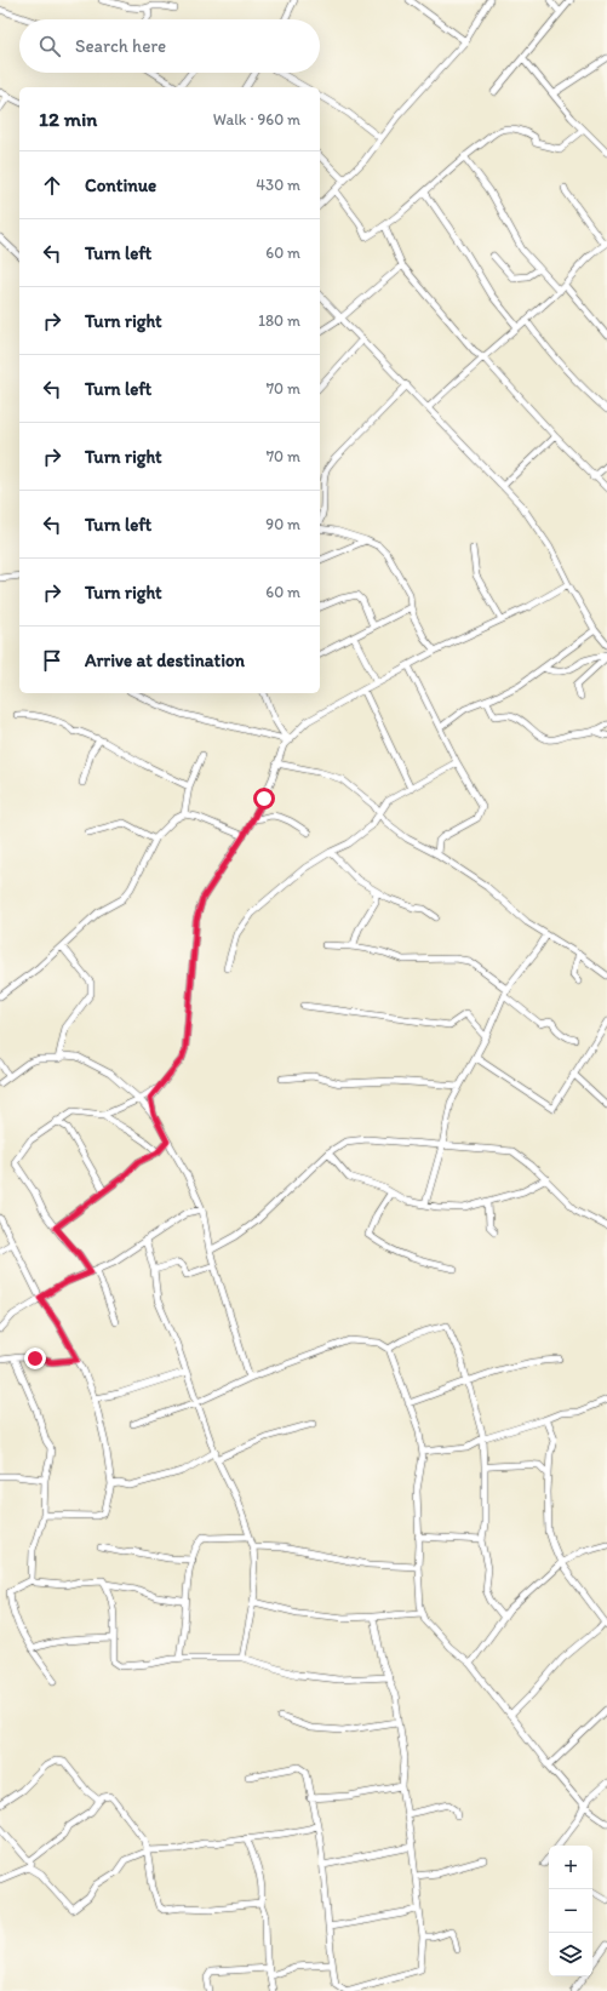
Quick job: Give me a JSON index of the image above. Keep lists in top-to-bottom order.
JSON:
{
  "page": {
    "search": "Search here",
    "heading": ["12 min", "Walk · 960 m"],
    "list": [
      ["Continue", "430 m"],
      ["Turn left", "60 m"],
      ["Turn right", "180 m"],
      ["Turn left", "70 m"],
      ["Turn right", "70 m"],
      ["Turn left", "90 m"],
      ["Turn right", "60 m"],
      "Arrive at destination"
    ],
    "map_buttons": ["+", "−"]
  }
}
